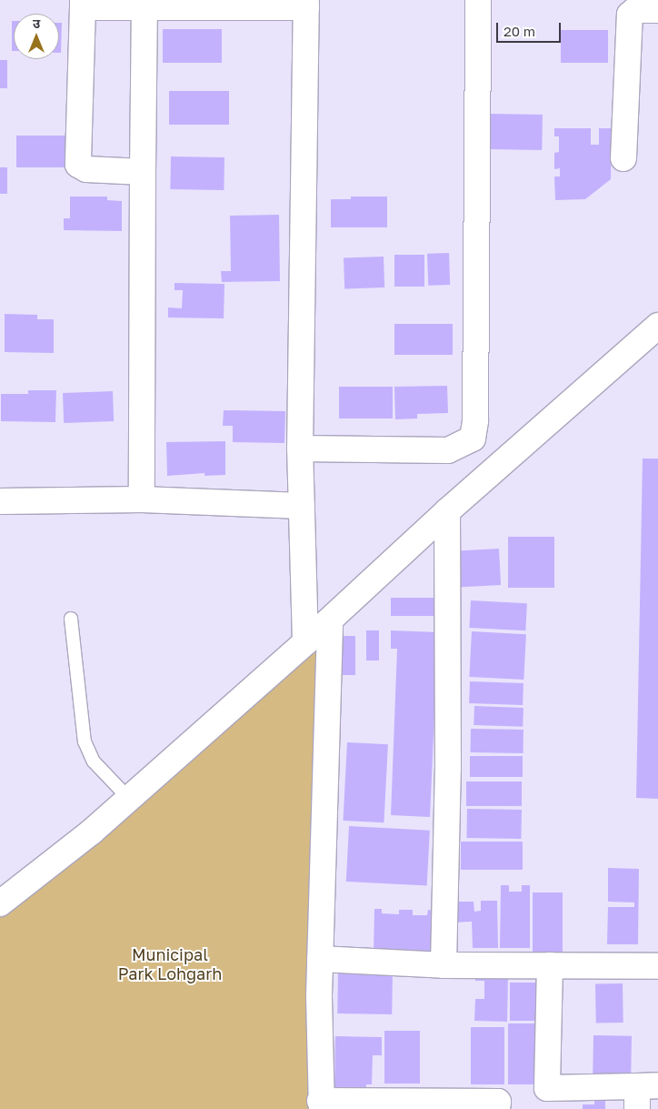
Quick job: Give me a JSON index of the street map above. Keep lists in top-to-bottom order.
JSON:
{
  "parks": ["Municipal Park Lohgarh"],
  "scale_bar": "20 m",
  "north": "top"
}
